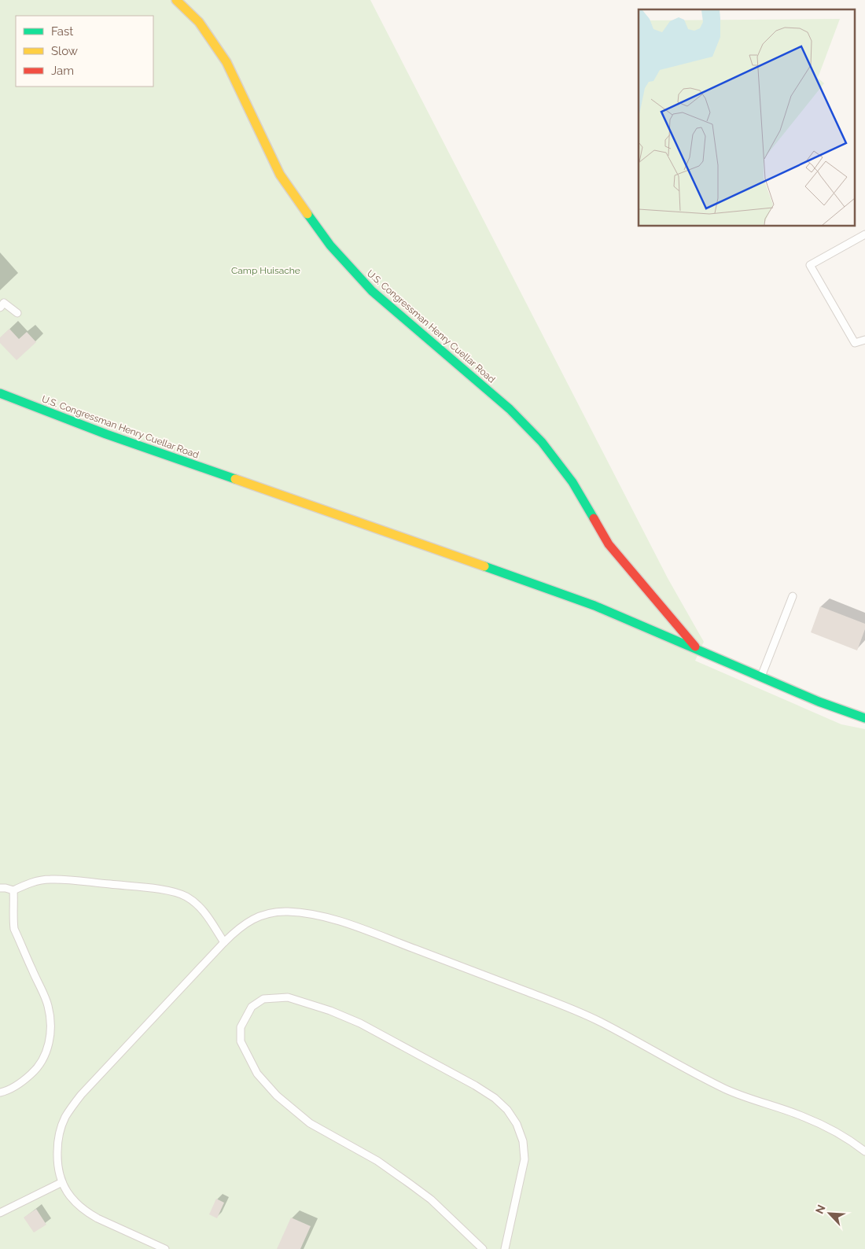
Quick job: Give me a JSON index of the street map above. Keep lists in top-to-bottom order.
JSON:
{
  "streets": {
    "street": ["U.S. Congressman Henry Cuellar Road"]
  },
  "parks": ["Camp Huisache"],
  "legend": ["Fast", "Slow", "Jam"],
  "north": "top left"
}
